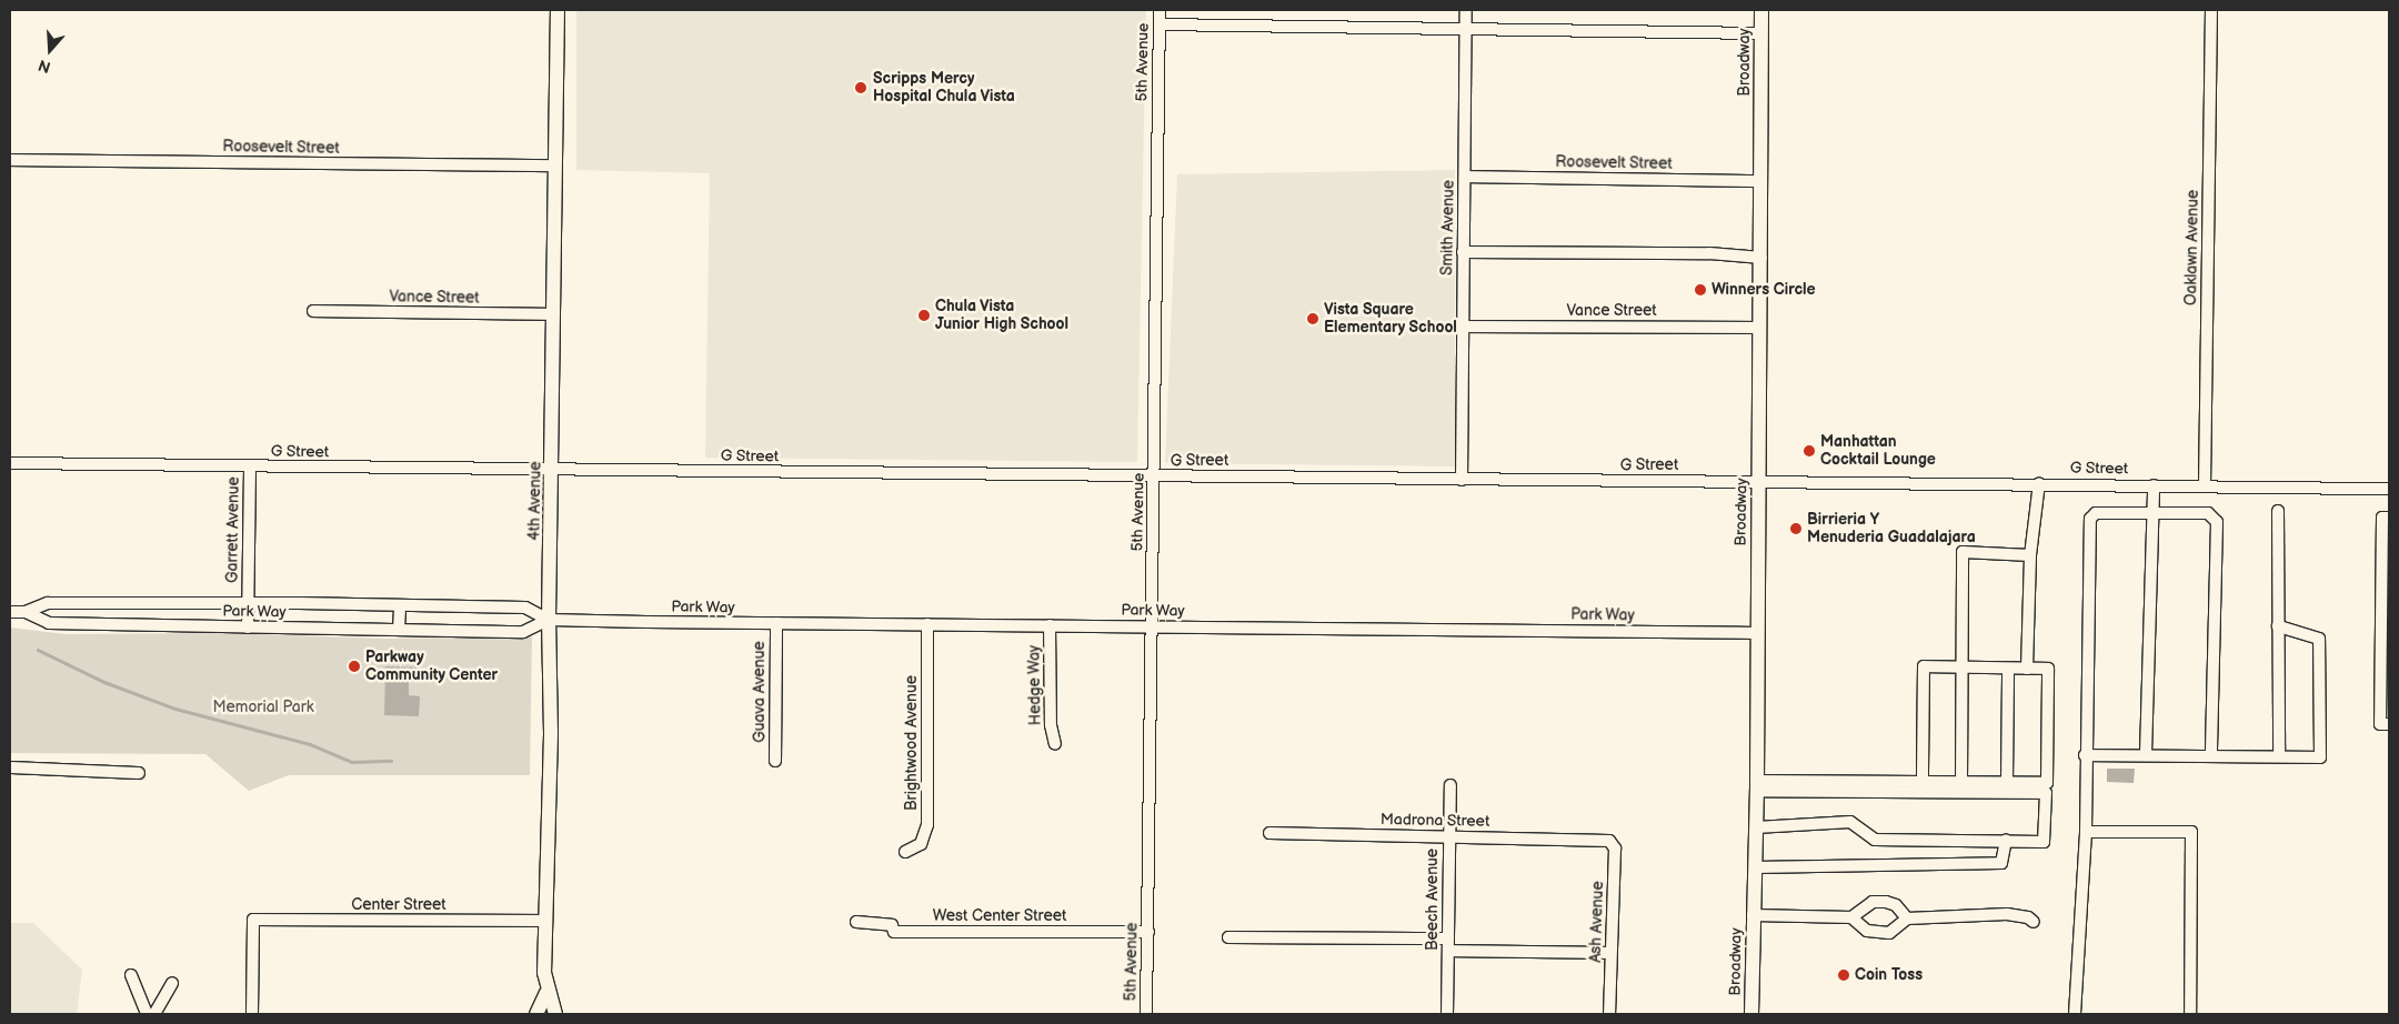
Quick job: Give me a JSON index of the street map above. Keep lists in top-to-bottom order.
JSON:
{
  "streets": {
    "main road": ["Broadway", "4th Avenue"],
    "street": [
      "5th Avenue",
      "Roosevelt Street",
      "Smith Avenue",
      "Oaklawn Avenue",
      "Vance Street",
      "G Street",
      "Garrett Avenue",
      "Park Way",
      "Hedge Way",
      "Guava Avenue",
      "Brightwood Avenue",
      "Madrona Street",
      "Beech Avenue",
      "Center Street",
      "West Center Street",
      "Ash Avenue"
    ]
  },
  "crossings": [
    ["5th Avenue", "G Street"],
    ["5th Avenue", "Park Way"],
    ["5th Avenue", "West Center Street"],
    ["Broadway", "Roosevelt Street"],
    ["Broadway", "Vance Street"],
    ["Broadway", "G Street"],
    ["Broadway", "Park Way"],
    ["Roosevelt Street", "Smith Avenue"],
    ["Roosevelt Street", "4th Avenue"],
    ["Smith Avenue", "Vance Street"],
    ["Smith Avenue", "G Street"],
    ["Oaklawn Avenue", "G Street"],
    ["Vance Street", "4th Avenue"],
    ["G Street", "4th Avenue"],
    ["G Street", "Garrett Avenue"],
    ["4th Avenue", "Park Way"],
    ["4th Avenue", "Center Street"],
    ["Garrett Avenue", "Park Way"],
    ["Park Way", "Hedge Way"],
    ["Park Way", "Guava Avenue"],
    ["Park Way", "Brightwood Avenue"],
    ["Madrona Street", "Beech Avenue"],
    ["Madrona Street", "Ash Avenue"]
  ],
  "parks": ["Memorial Park"],
  "places": [
    "Scripps Mercy Hospital Chula Vista",
    "Winners Circle",
    "Chula Vista Junior High School",
    "Vista Square Elementary School",
    "Manhattan Cocktail Lounge",
    "Birrieria Y Menuderia Guadalajara",
    "Parkway Community Center",
    "Coin Toss"
  ],
  "north": "bottom"
}
